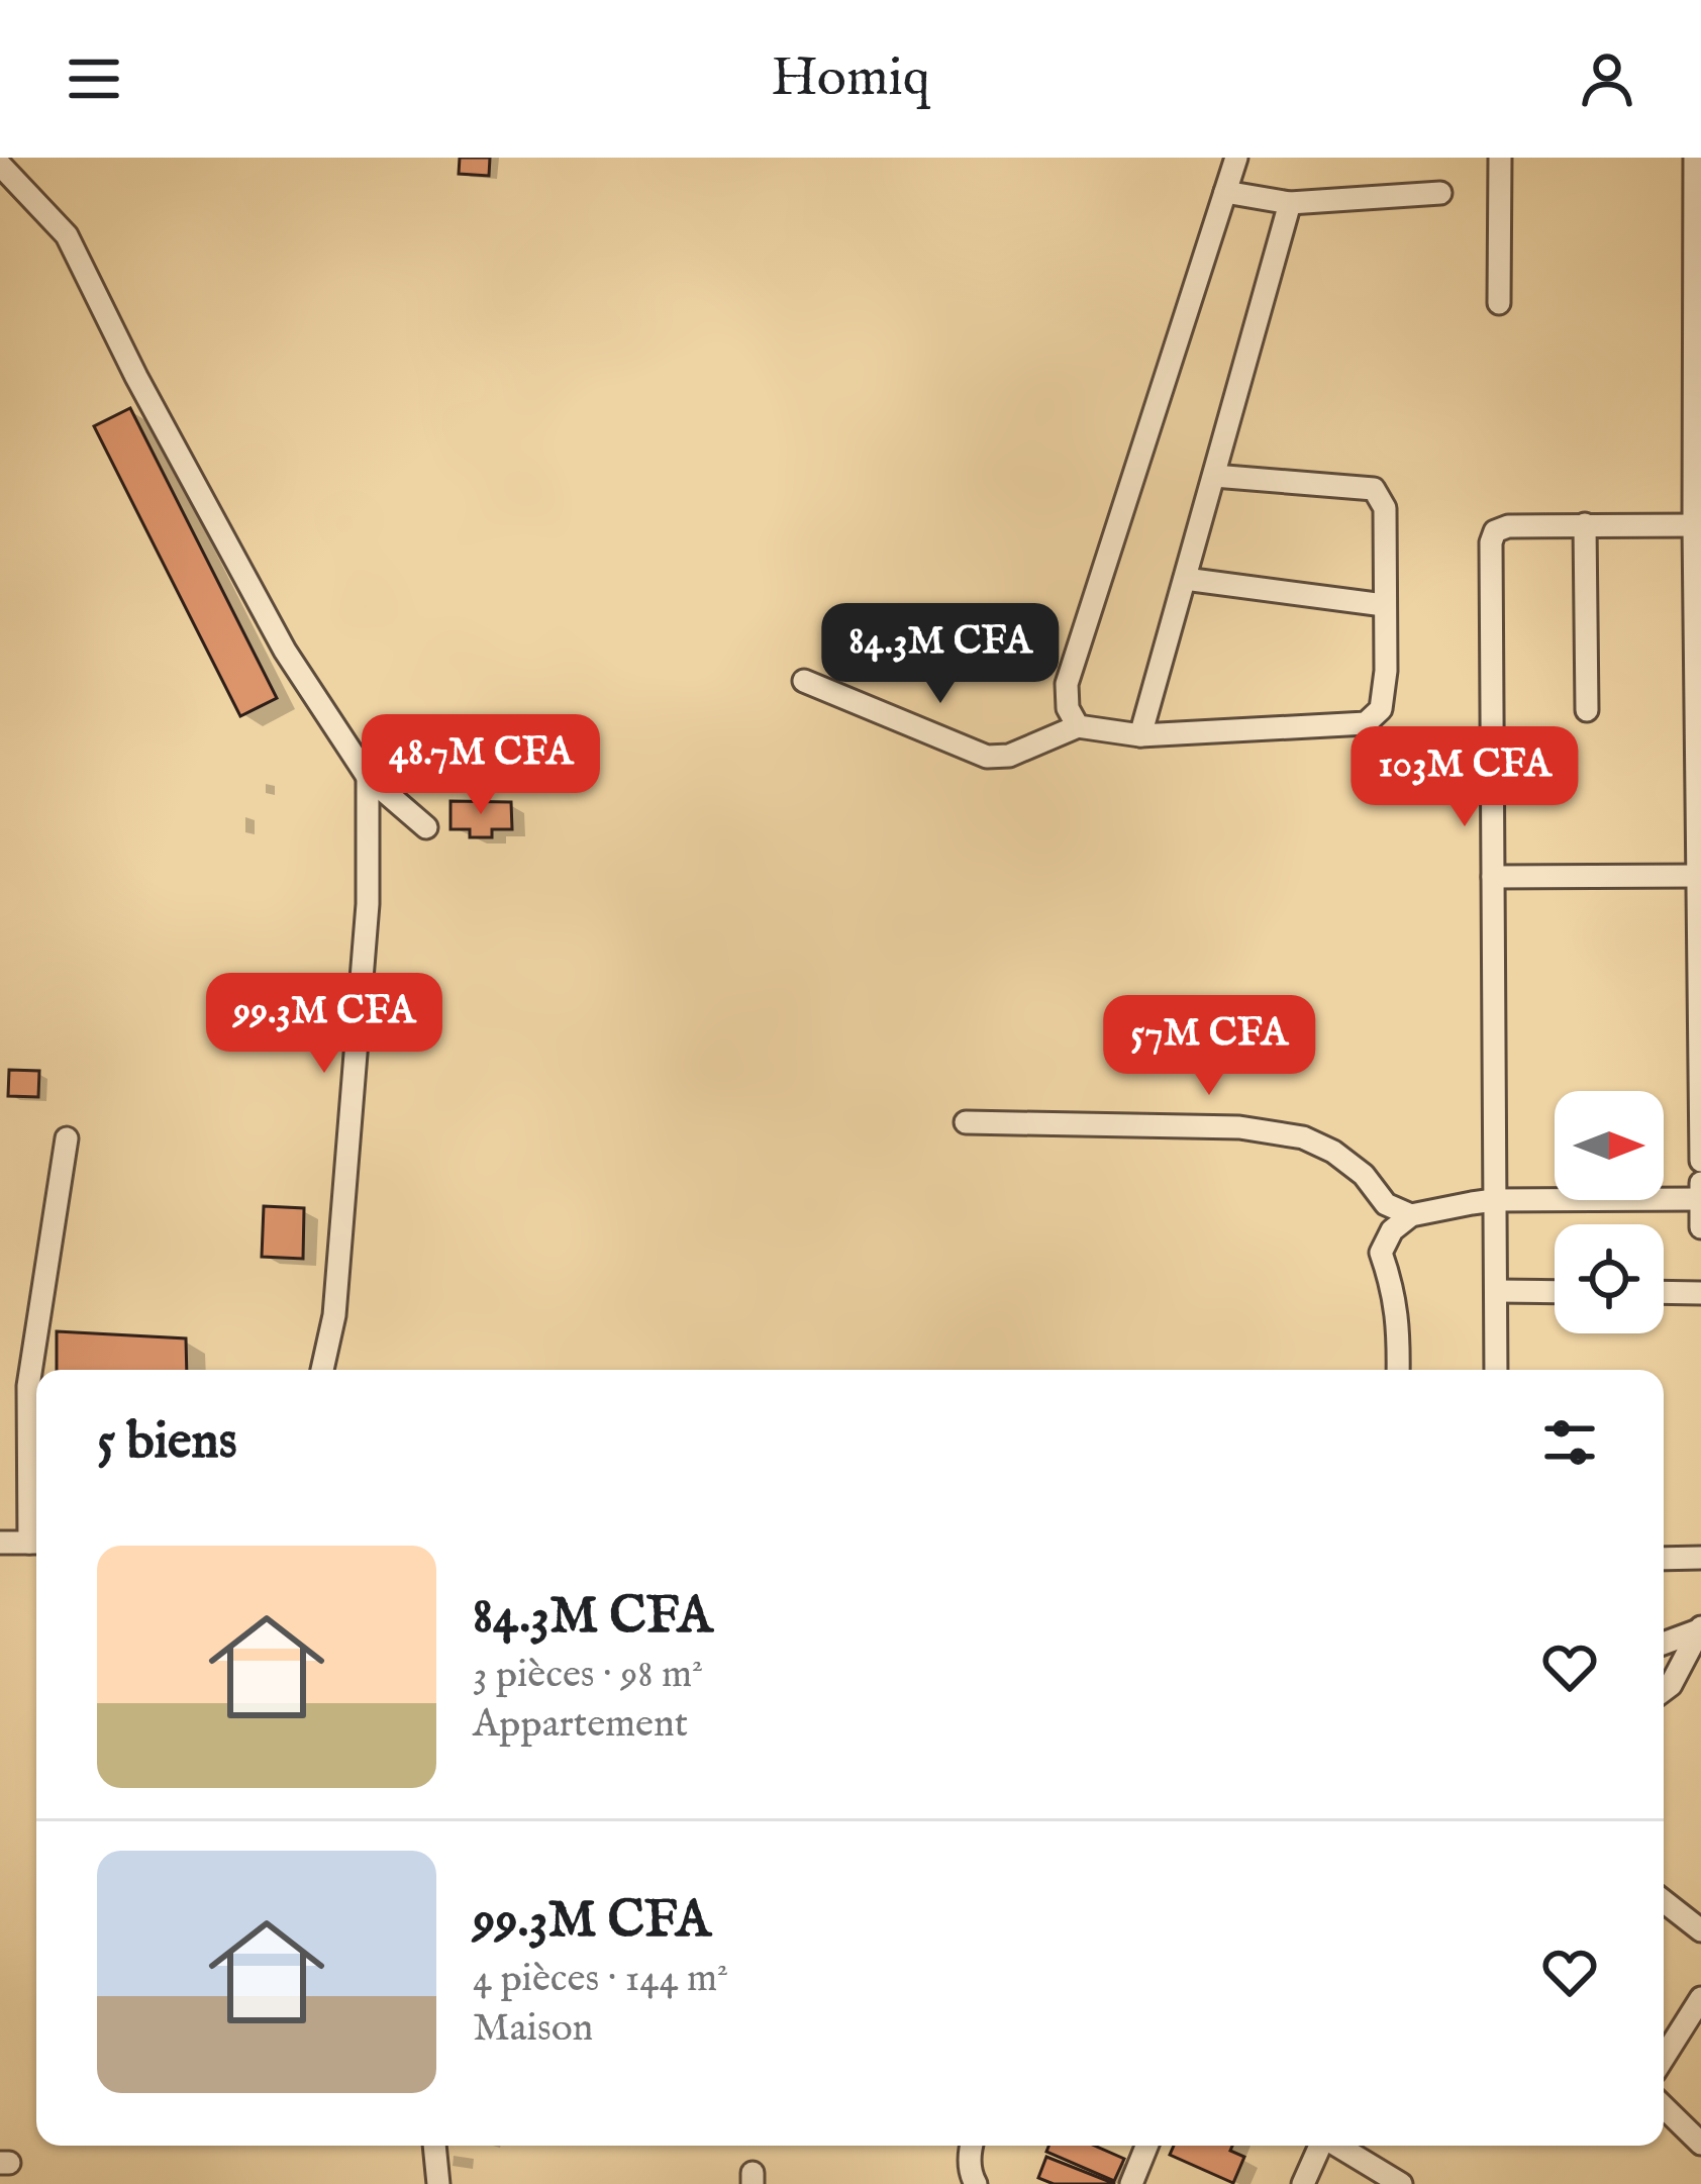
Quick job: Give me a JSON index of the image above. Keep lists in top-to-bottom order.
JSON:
{
  "north": "right",
  "page": {
    "header": "Homiq",
    "price": [
      "84.3M CFA",
      "48.7M CFA",
      "103M CFA",
      "99.3M CFA",
      "57M CFA"
    ],
    "heading": "5 biens",
    "list": [
      {
        "name": "84.3M CFA",
        "note": "3 pièces · 98 m² · Appartement"
      },
      {
        "name": "99.3M CFA",
        "note": "4 pièces · 144 m² · Maison"
      }
    ]
  }
}
